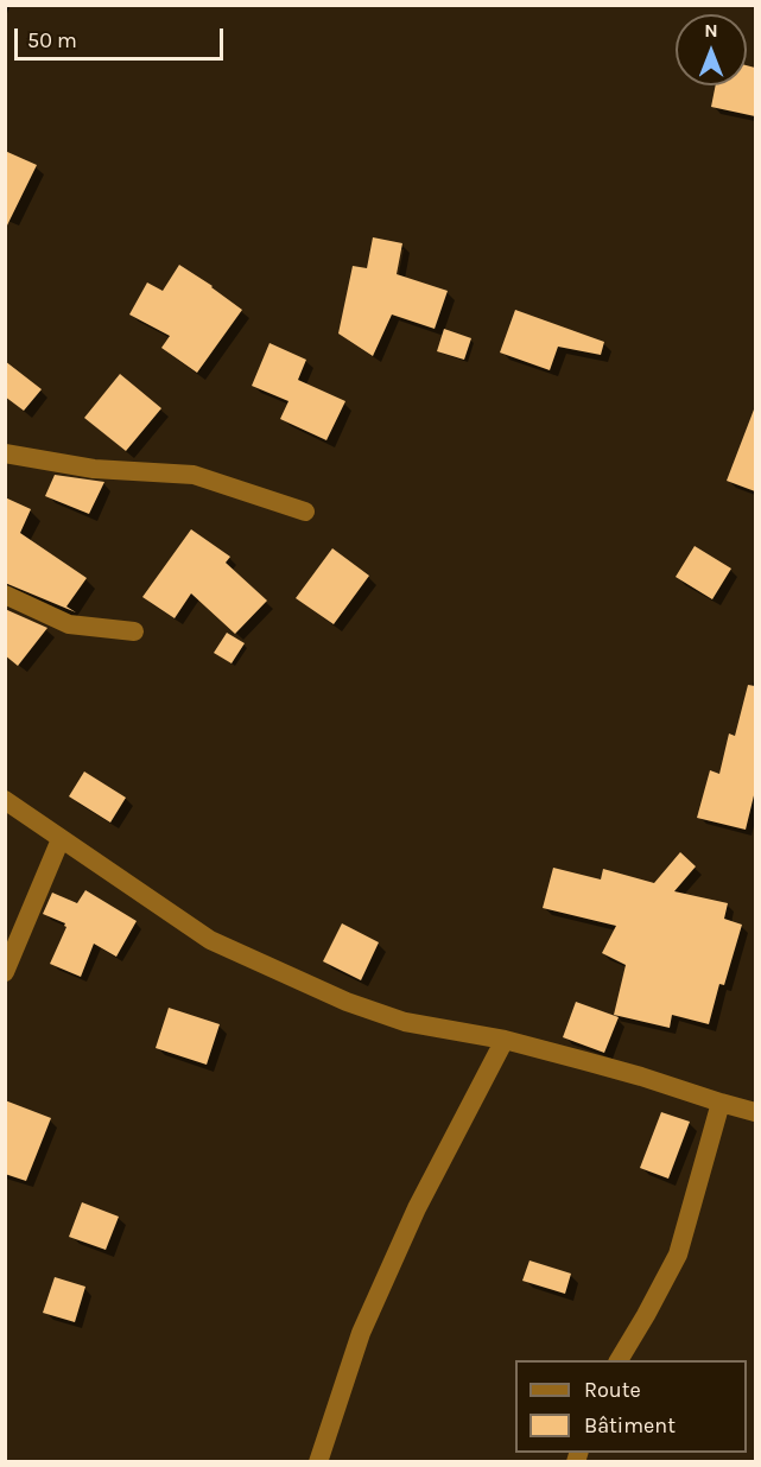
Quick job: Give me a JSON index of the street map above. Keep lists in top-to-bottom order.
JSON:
{
  "legend": ["Route", "Bâtiment"],
  "scale_bar": "50 m",
  "north": "top"
}
